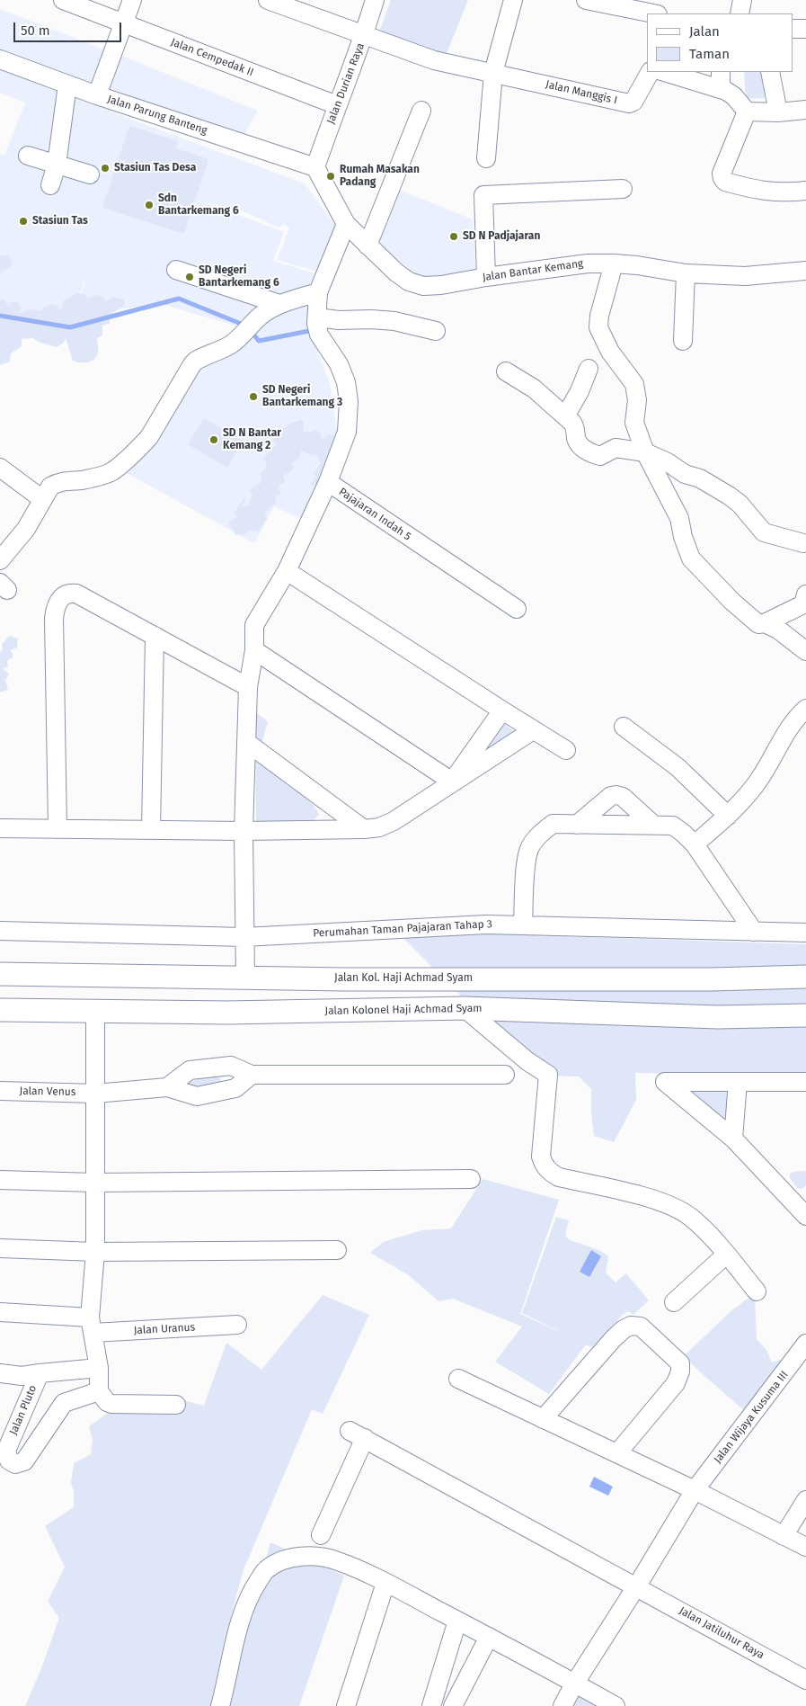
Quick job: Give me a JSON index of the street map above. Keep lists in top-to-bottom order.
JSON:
{
  "streets": {
    "main road": ["Jalan Kol. Haji Achmad Syam", "Jalan Kolonel Haji Achmad Syam"],
    "street": [
      "Jalan Cempedak II",
      "Jalan Durian Raya",
      "Jalan Manggis I",
      "Jalan Parung Banteng",
      "Jalan Bantar Kemang",
      "Pajajaran Indah 5",
      "Perumahan Taman Pajajaran Tahap 3",
      "Jalan Venus",
      "Jalan Uranus",
      "Jalan Pluto",
      "Jalan Wijaya Kusuma III",
      "Jalan Jatiluhur Raya"
    ]
  },
  "crossings": [
    ["Jalan Cempedak II", "Jalan Durian Raya"],
    ["Jalan Durian Raya", "Jalan Parung Banteng"],
    ["Jalan Durian Raya", "Jalan Bantar Kemang"],
    ["Jalan Parung Banteng", "Jalan Bantar Kemang"],
    ["Jalan Wijaya Kusuma III", "Jalan Jatiluhur Raya"]
  ],
  "places": [
    "Stasiun Tas Desa",
    "Rumah Masakan Padang",
    "Sdn Bantarkemang 6",
    "Stasiun Tas",
    "SD N Padjajaran",
    "SD Negeri Bantarkemang 6",
    "SD Negeri Bantarkemang 3",
    "SD N Bantar Kemang 2"
  ],
  "legend": ["Jalan", "Taman"],
  "scale_bar": "50 m"
}
